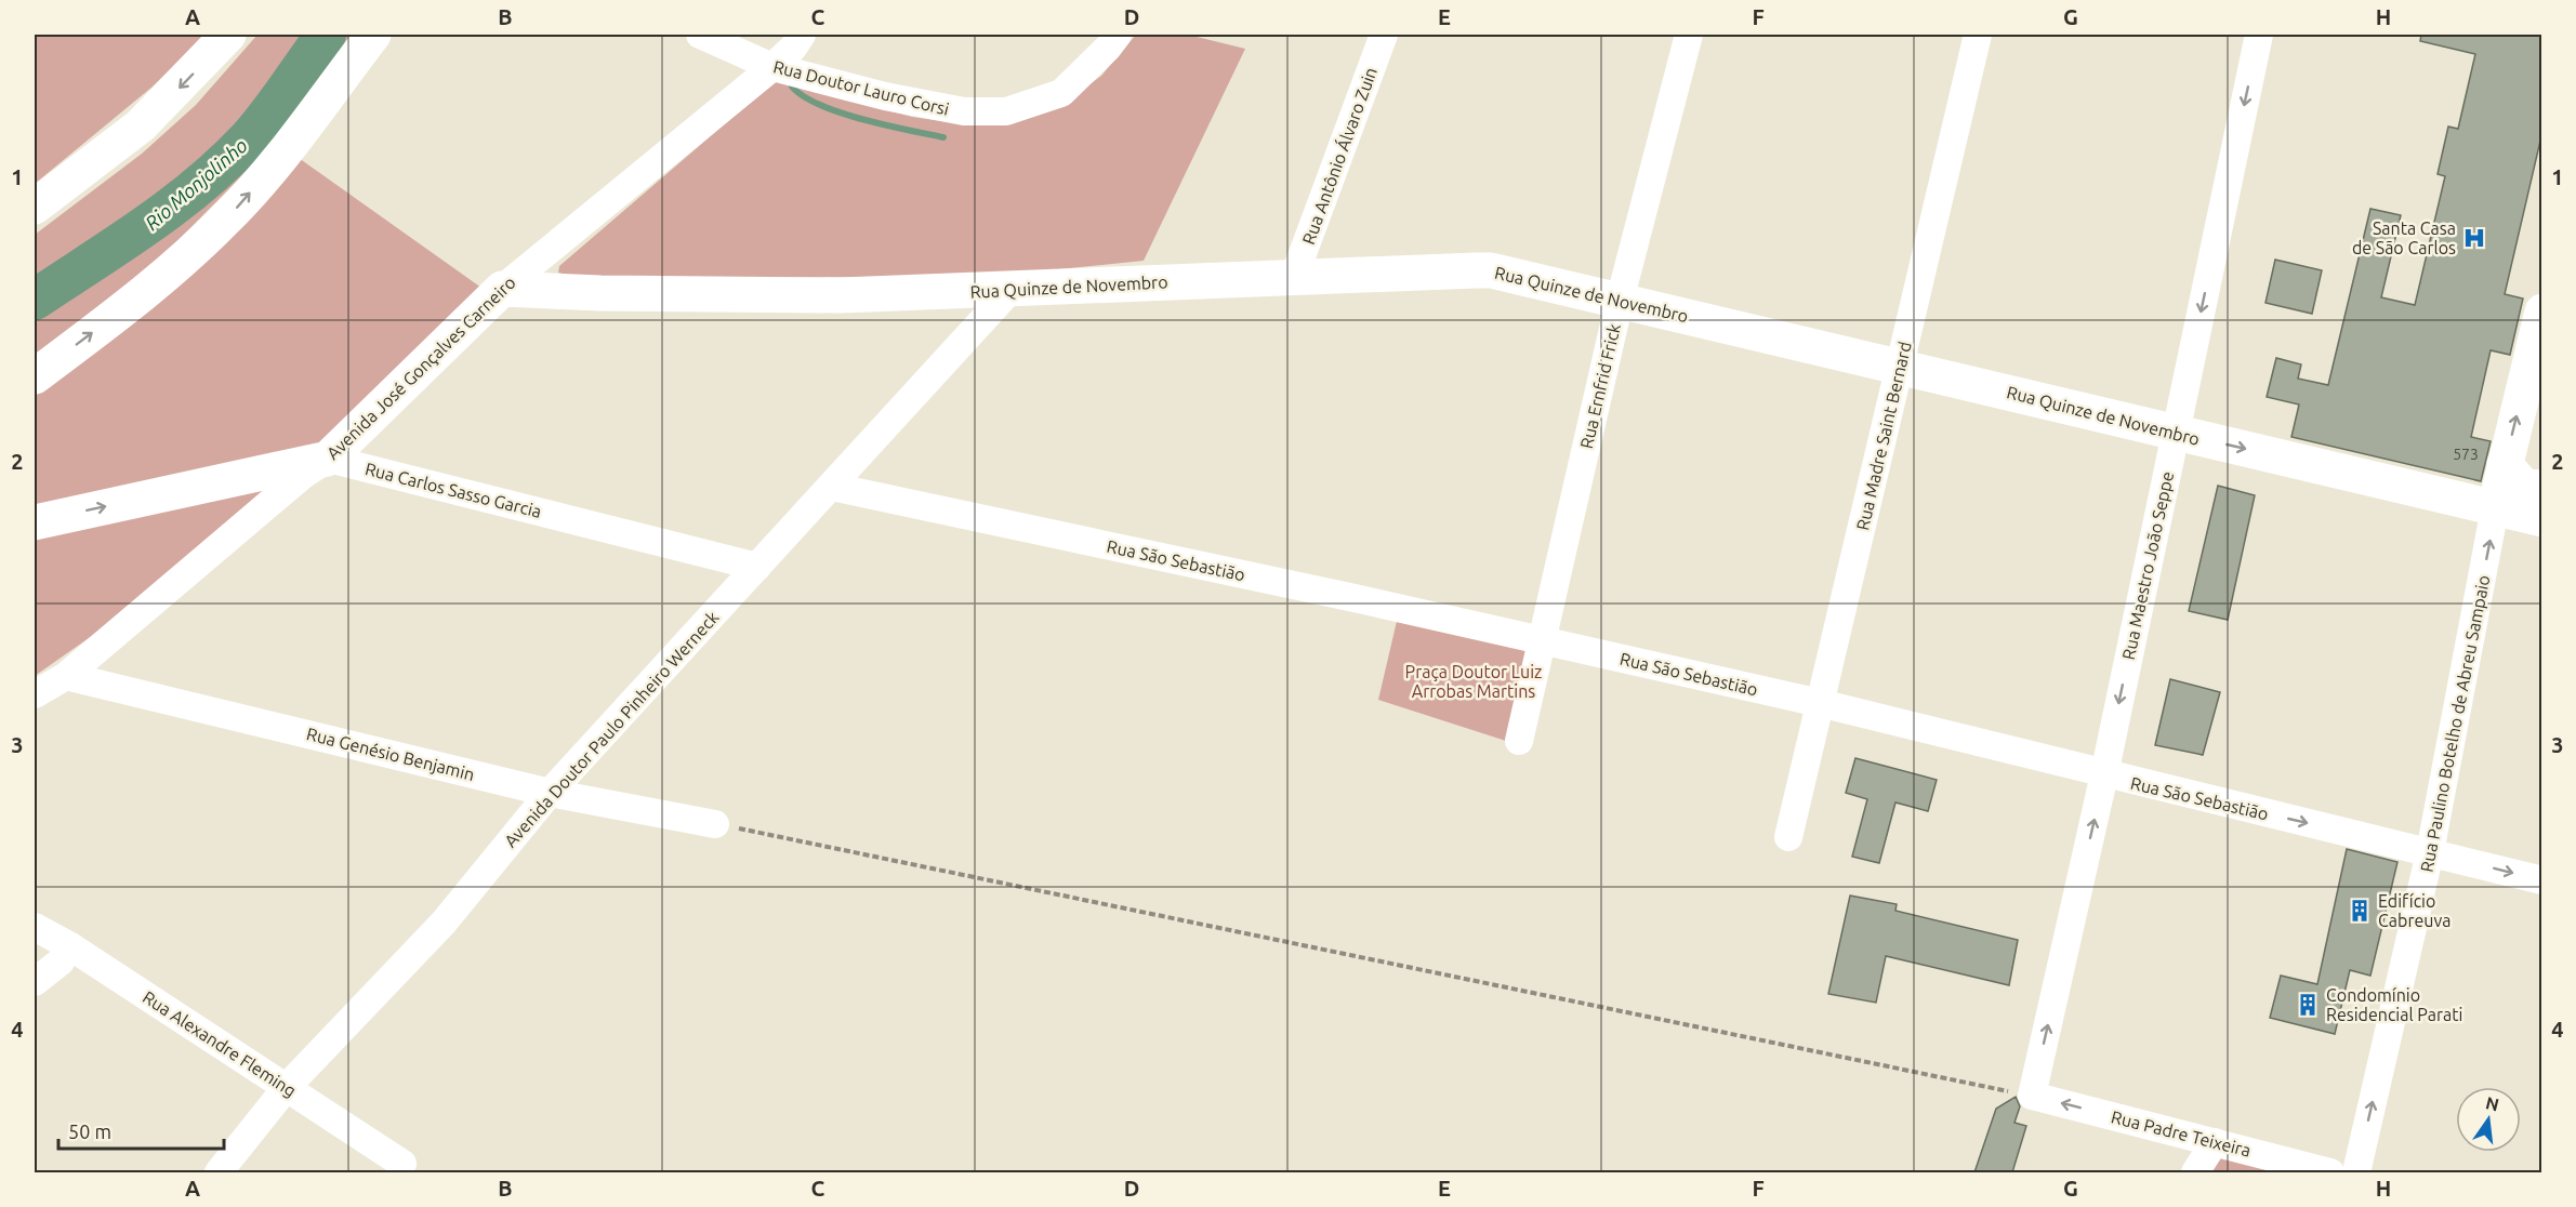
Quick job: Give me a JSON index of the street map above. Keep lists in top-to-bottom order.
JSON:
{
  "streets": {
    "main road": [
      "Rua Quinze de Novembro",
      "Avenida José Gonçalves Carneiro",
      "Rua Carlos Sasso Garcia",
      "Rua Paulino Botelho de Abreu Sampaio"
    ],
    "street": [
      "Rua Doutor Lauro Corsi",
      "Rua Antônio Álvaro Zuin",
      "Rua Ernfrid Frick",
      "Rua Madre Saint Bernard",
      "Rua São Sebastião",
      "Rua Maestro João Seppe",
      "Avenida Doutor Paulo Pinheiro Werneck",
      "Rua Genésio Benjamin",
      "Rua Alexandre Fleming",
      "Rua Padre Teixeira"
    ]
  },
  "crossings": [
    ["Rua Doutor Lauro Corsi", "Avenida José Gonçalves Carneiro"],
    ["Rua Antônio Álvaro Zuin", "Rua Quinze de Novembro"],
    ["Rua Quinze de Novembro", "Avenida José Gonçalves Carneiro"],
    ["Rua Quinze de Novembro", "Rua Ernfrid Frick"],
    ["Rua Quinze de Novembro", "Rua Madre Saint Bernard"],
    ["Rua Quinze de Novembro", "Rua Maestro João Seppe"],
    ["Rua Quinze de Novembro", "Rua Paulino Botelho de Abreu Sampaio"],
    ["Rua Quinze de Novembro", "Avenida Doutor Paulo Pinheiro Werneck"],
    ["Avenida José Gonçalves Carneiro", "Rua Carlos Sasso Garcia"],
    ["Avenida José Gonçalves Carneiro", "Rua Genésio Benjamin"],
    ["Rua Ernfrid Frick", "Rua São Sebastião"],
    ["Rua Madre Saint Bernard", "Rua São Sebastião"],
    ["Rua Carlos Sasso Garcia", "Avenida Doutor Paulo Pinheiro Werneck"],
    ["Rua São Sebastião", "Rua Maestro João Seppe"],
    ["Rua São Sebastião", "Rua Paulino Botelho de Abreu Sampaio"],
    ["Rua São Sebastião", "Avenida Doutor Paulo Pinheiro Werneck"],
    ["Rua Maestro João Seppe", "Rua Padre Teixeira"],
    ["Avenida Doutor Paulo Pinheiro Werneck", "Rua Genésio Benjamin"],
    ["Avenida Doutor Paulo Pinheiro Werneck", "Rua Alexandre Fleming"]
  ],
  "one_way": ["Rua Carlos Sasso Garcia", "Rua Paulino Botelho de Abreu Sampaio", "Rua Padre Teixeira"],
  "water": ["Rio Monjolinho"],
  "parks": ["Praça Doutor Luiz Arrobas Martins"],
  "places": {
    "hospital": ["Santa Casa de São Carlos"],
    "building": ["Edifício Cabreuva", "Condomínio Residencial Parati"]
  },
  "house_numbers": ["573"],
  "scale_bar": "50 m",
  "north": "top",
  "grid": {
    "columns": [
      "A",
      "B",
      "C",
      "D",
      "E",
      "F",
      "G",
      "H"
    ],
    "rows": [
      "1",
      "2",
      "3",
      "4"
    ]
  }
}
